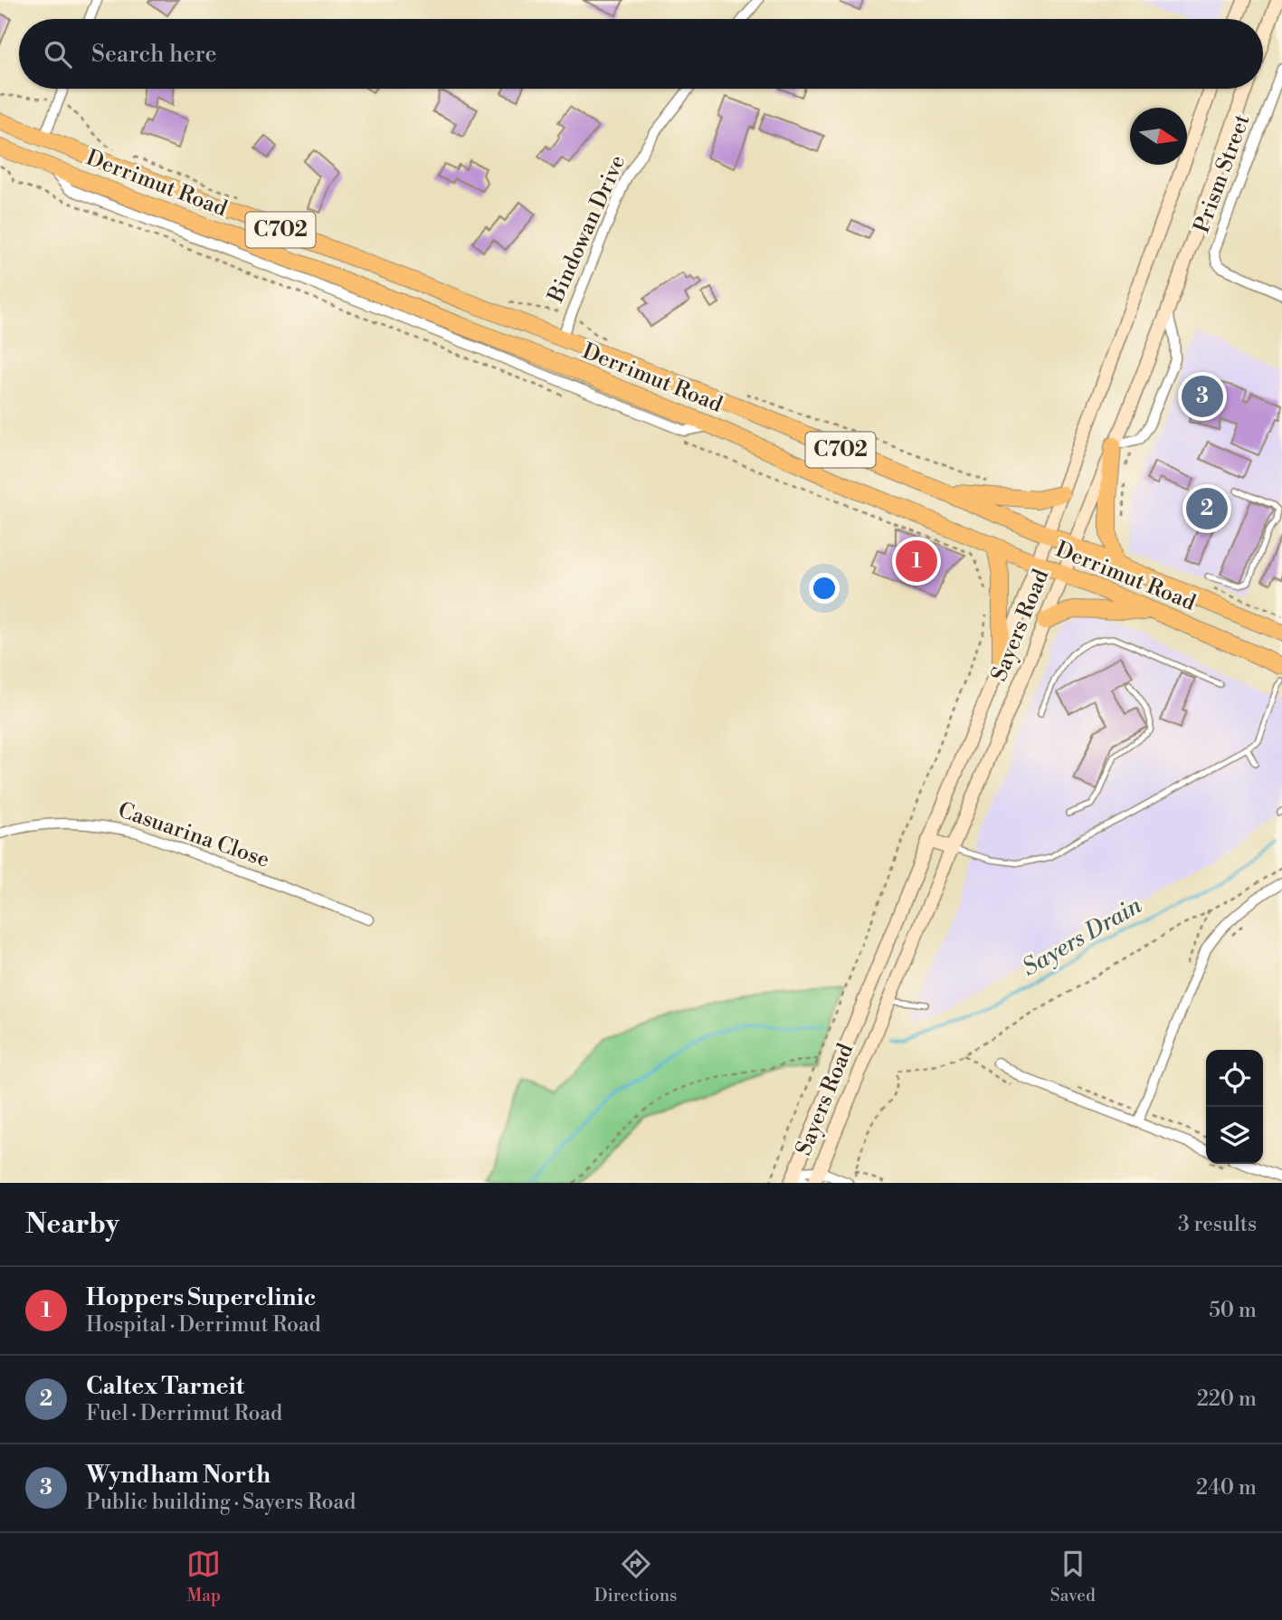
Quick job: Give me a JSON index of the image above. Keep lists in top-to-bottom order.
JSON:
{
  "streets": {
    "highway": ["Derrimut Road", "C702"],
    "main road": ["Sayers Road"],
    "street": ["Prism Street", "Bindowan Drive", "Casuarina Close"]
  },
  "crossings": [
    ["Derrimut Road", "Bindowan Drive"],
    ["Derrimut Road", "Sayers Road"]
  ],
  "water": ["Sayers Drain"],
  "north": "right",
  "page": {
    "search": "Search here",
    "pins": ["3", "2", "1"],
    "heading": ["Nearby", "3 results"],
    "list": [
      {
        "mark": "1",
        "name": "Hoppers Superclinic",
        "note": "Hospital · Derrimut Road",
        "value": "50 m"
      },
      {
        "mark": "2",
        "name": "Caltex Tarneit",
        "note": "Fuel · Derrimut Road",
        "value": "220 m"
      },
      {
        "mark": "3",
        "name": "Wyndham North",
        "note": "Public building · Sayers Road",
        "value": "240 m"
      }
    ],
    "nav": ["Map", "Directions", "Saved"]
  }
}
